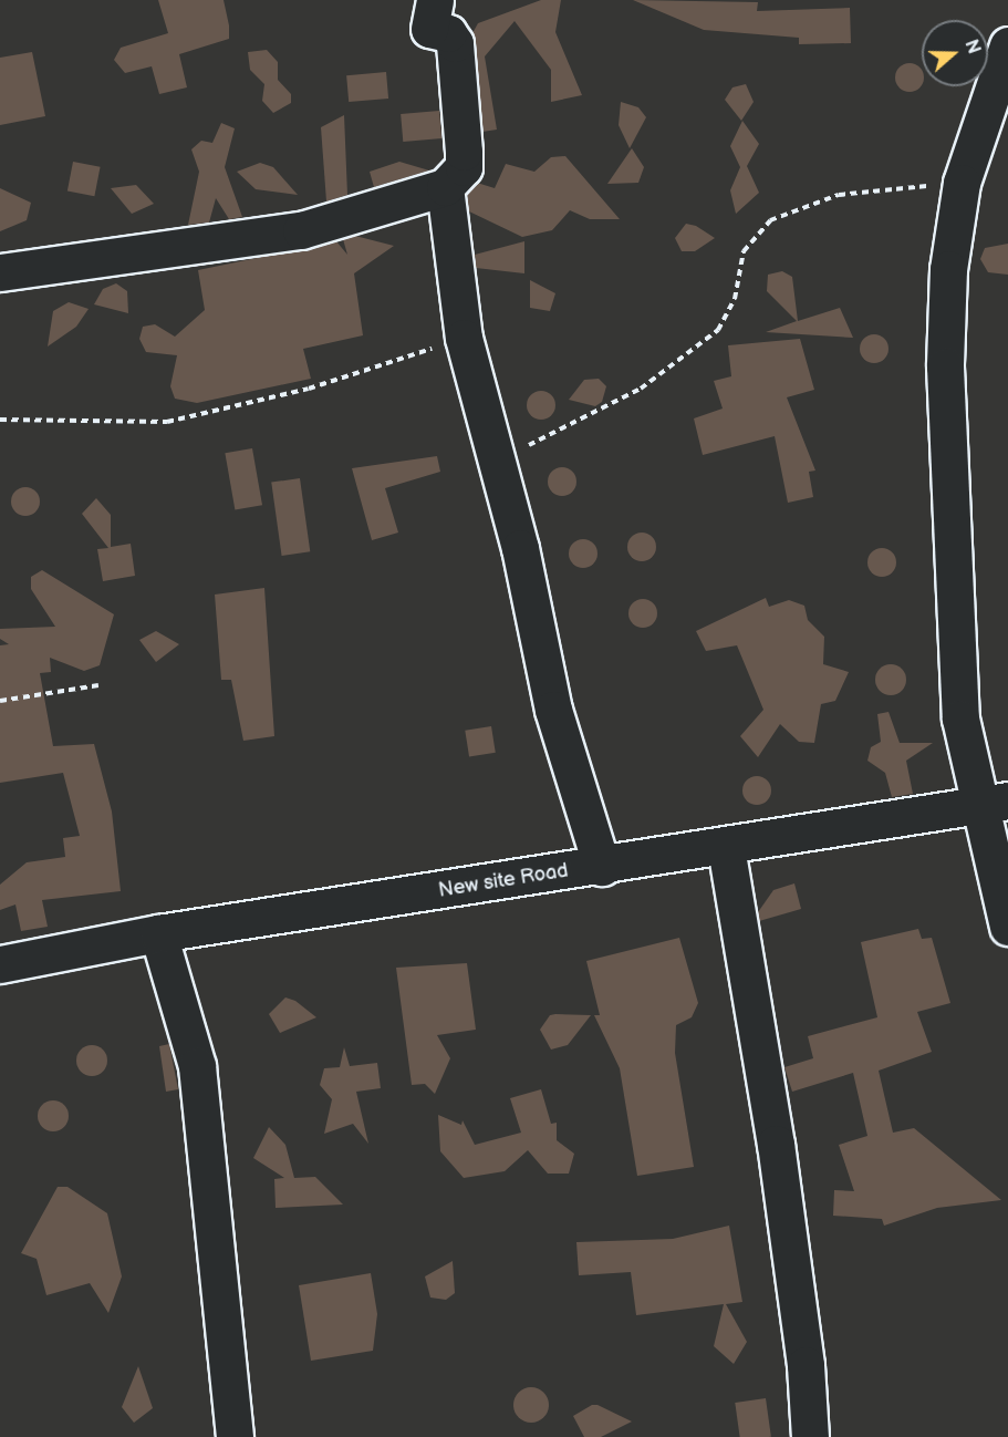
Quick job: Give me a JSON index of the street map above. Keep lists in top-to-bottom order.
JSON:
{
  "streets": {
    "street": ["New site Road"]
  },
  "north": "right"
}
